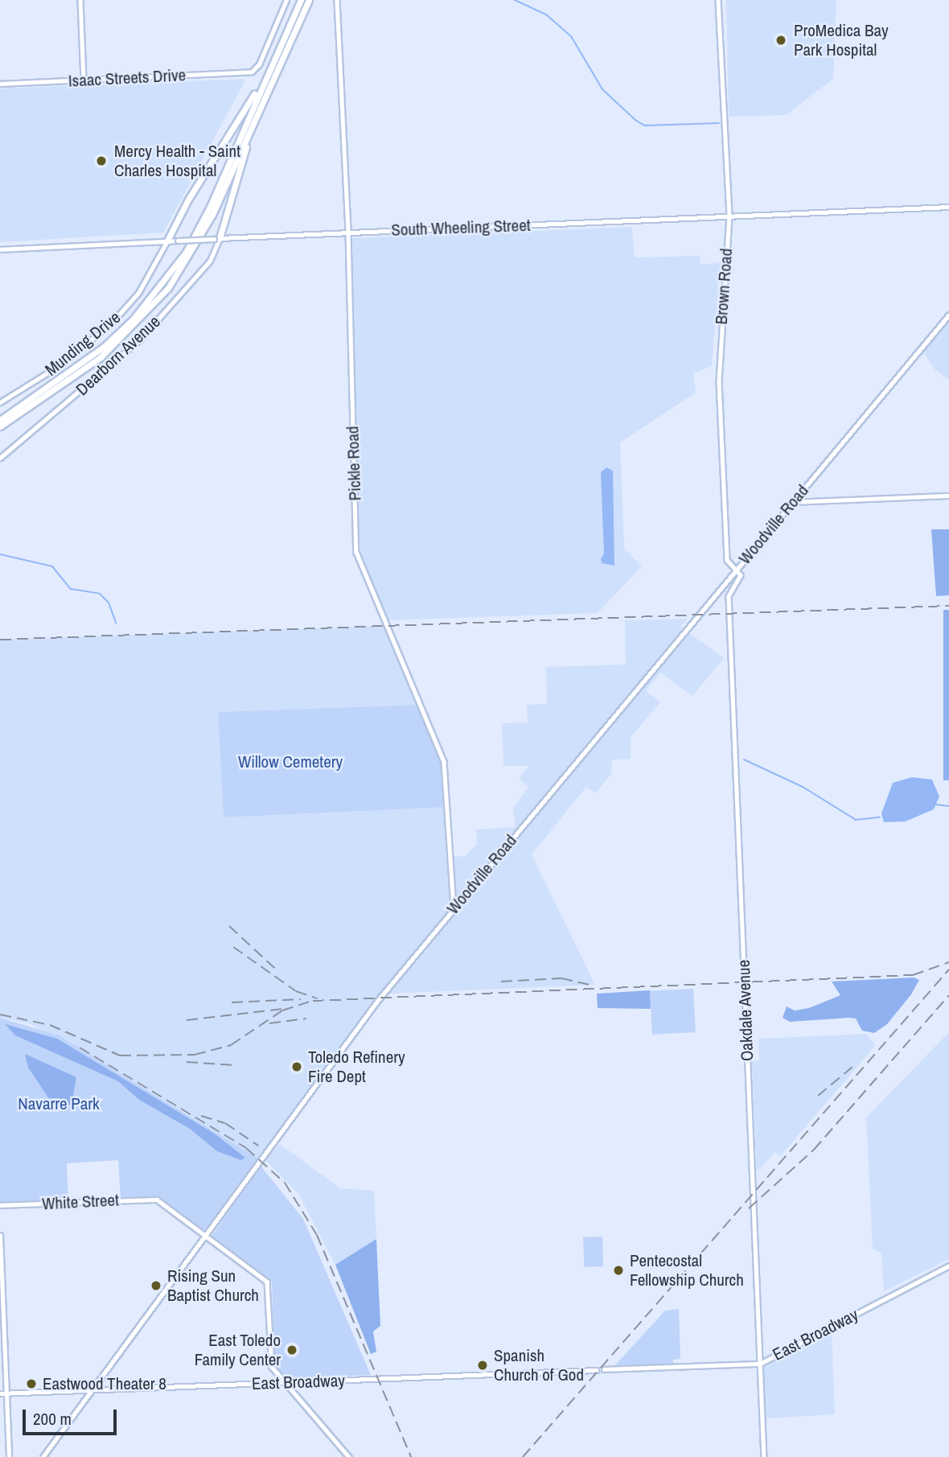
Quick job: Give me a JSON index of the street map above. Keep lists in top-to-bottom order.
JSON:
{
  "streets": {
    "main road": [
      "South Wheeling Street",
      "Munding Drive",
      "Dearborn Avenue",
      "Woodville Road"
    ],
    "street": [
      "Isaac Streets Drive",
      "Brown Road",
      "Pickle Road",
      "Oakdale Avenue",
      "White Street",
      "East Broadway"
    ]
  },
  "crossings": [
    ["South Wheeling Street", "Brown Road"],
    ["South Wheeling Street", "Munding Drive"],
    ["South Wheeling Street", "Dearborn Avenue"],
    ["South Wheeling Street", "Pickle Road"],
    ["Brown Road", "Woodville Road"],
    ["Brown Road", "Oakdale Avenue"],
    ["Pickle Road", "Woodville Road"],
    ["Woodville Road", "Oakdale Avenue"],
    ["Woodville Road", "White Street"],
    ["Woodville Road", "East Broadway"],
    ["Oakdale Avenue", "East Broadway"]
  ],
  "parks": ["Willow Cemetery", "Navarre Park"],
  "places": [
    "ProMedica Bay Park Hospital",
    "Mercy Health - Saint Charles Hospital",
    "Toledo Refinery Fire Dept",
    "Pentecostal Fellowship Church",
    "Rising Sun Baptist Church",
    "East Toledo Family Center",
    "Spanish Church of God",
    "Eastwood Theater 8"
  ],
  "scale_bar": "200 m"
}
